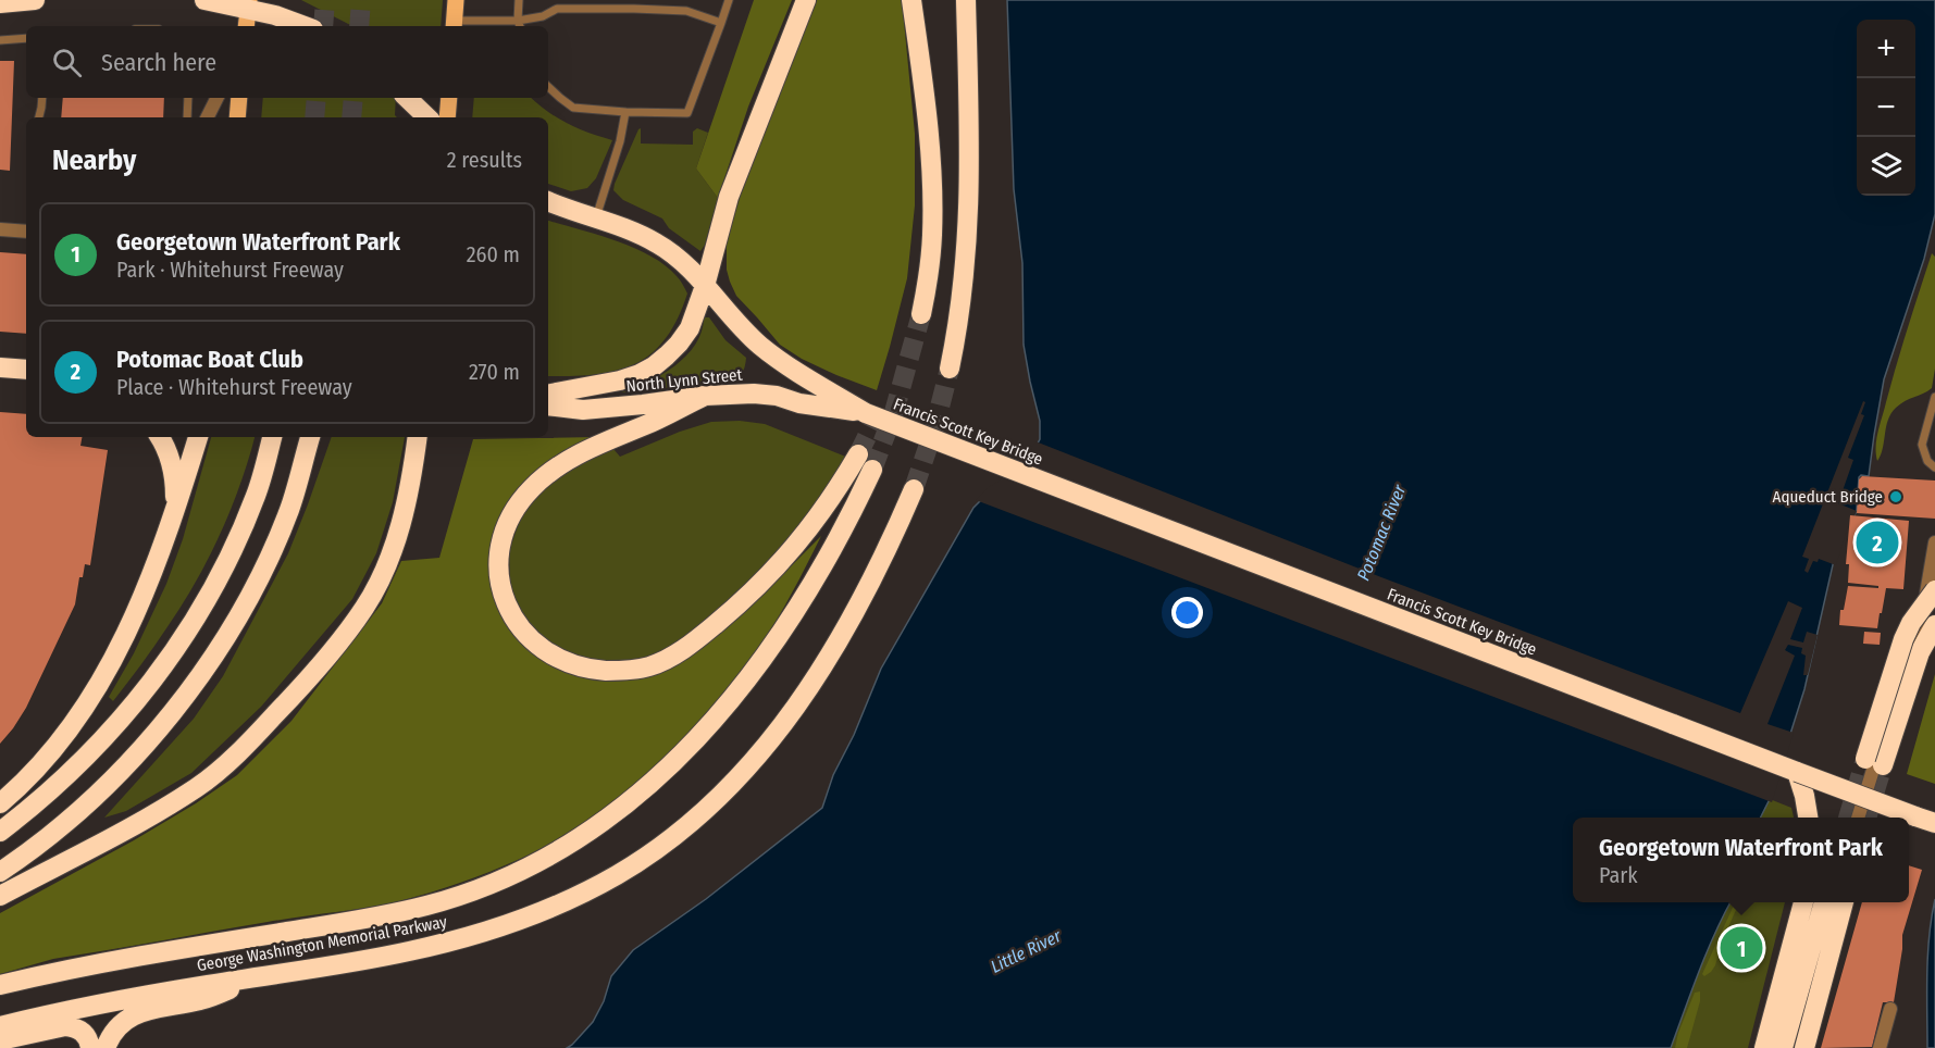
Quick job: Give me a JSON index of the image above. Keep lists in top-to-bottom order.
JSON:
{
  "streets": {
    "highway": ["North Lynn Street", "Francis Scott Key Bridge", "George Washington Memorial Parkway"]
  },
  "crossings": [
    ["North Lynn Street", "Francis Scott Key Bridge"],
    ["North Lynn Street", "George Washington Memorial Parkway"]
  ],
  "water": ["Potomac River", "Little River"],
  "places": ["Aqueduct Bridge"],
  "page": {
    "map_buttons": ["+", "−"],
    "search": "Search here",
    "heading": ["Nearby", "2 results"],
    "list": [
      {
        "mark": "1",
        "name": "Georgetown Waterfront Park",
        "note": "Park · Whitehurst Freeway",
        "value": "260 m"
      },
      {
        "mark": "2",
        "name": "Potomac Boat Club",
        "note": "Place · Whitehurst Freeway",
        "value": "270 m"
      }
    ],
    "pins": ["2", "1"],
    "popup": ["Georgetown Waterfront Park", "Park"]
  }
}
